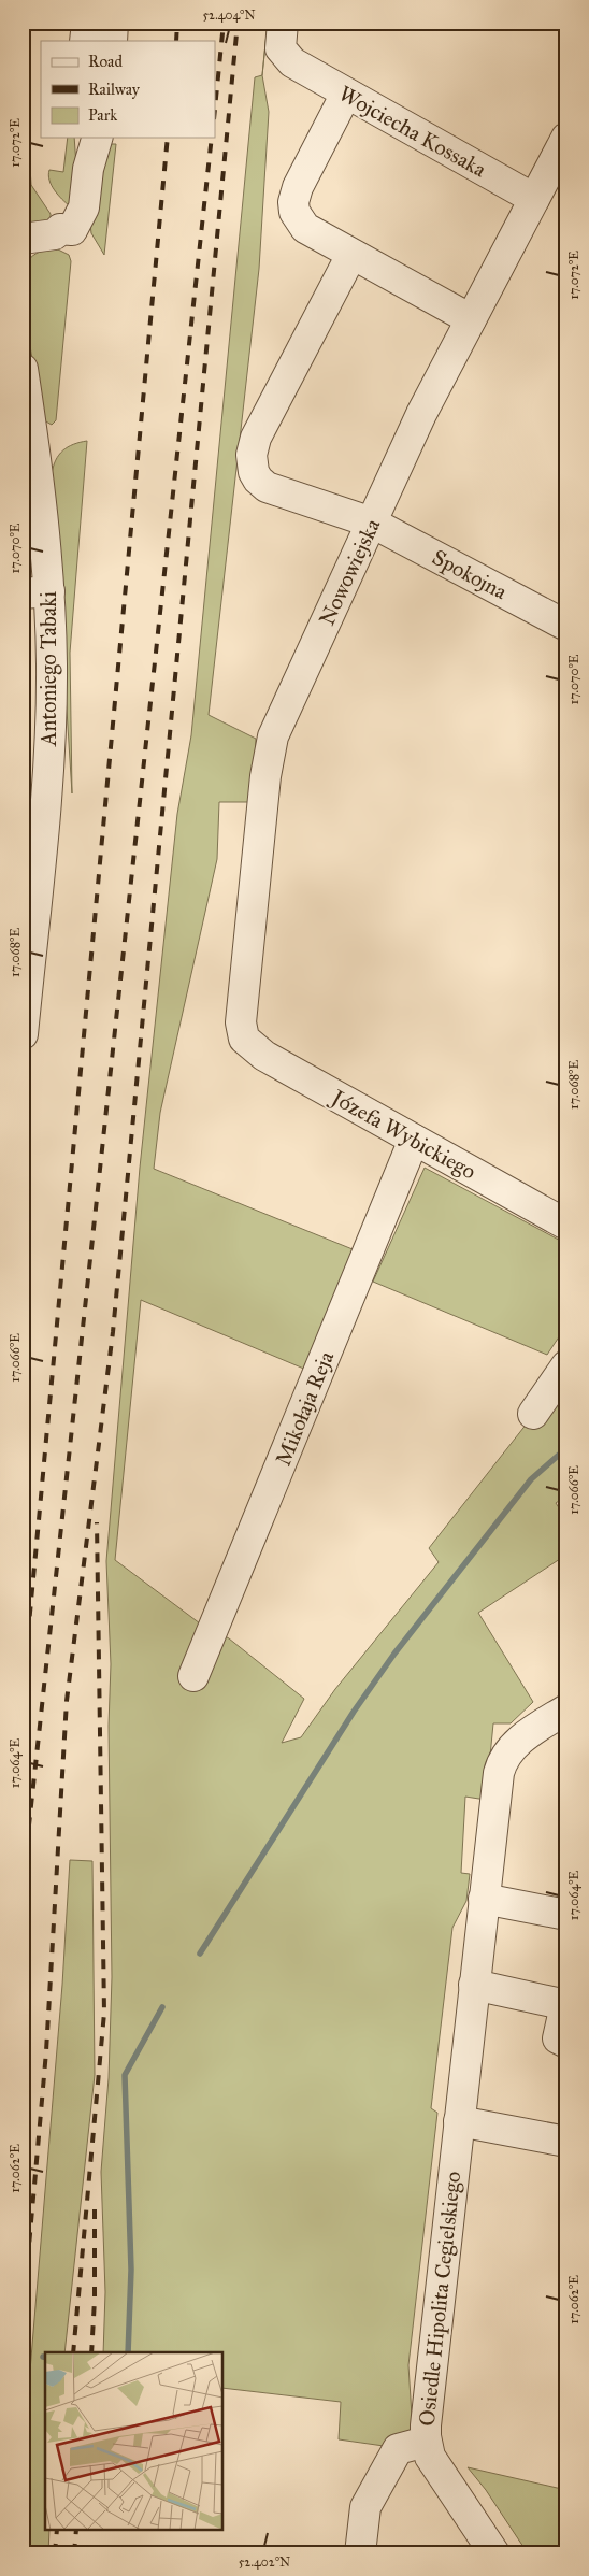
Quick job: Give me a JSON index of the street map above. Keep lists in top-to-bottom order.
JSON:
{
  "streets": {
    "street": [
      "Wojciecha Kossaka",
      "Nowowiejska",
      "Spokojna",
      "Antoniego Tabaki",
      "Józefa Wybickiego",
      "Mikołaja Reja",
      "Osiedle Hipolita Cegielskiego"
    ]
  },
  "crossings": [
    ["Wojciecha Kossaka", "Nowowiejska"],
    ["Nowowiejska", "Spokojna"],
    ["Nowowiejska", "Józefa Wybickiego"],
    ["Józefa Wybickiego", "Mikołaja Reja"]
  ],
  "legend": ["Road", "Railway", "Park"],
  "coordinates": [
    "52.404°N",
    "17.072°E",
    "17.070°E",
    "17.068°E",
    "17.066°E",
    "17.064°E",
    "17.062°E",
    "52.402°N"
  ]
}
